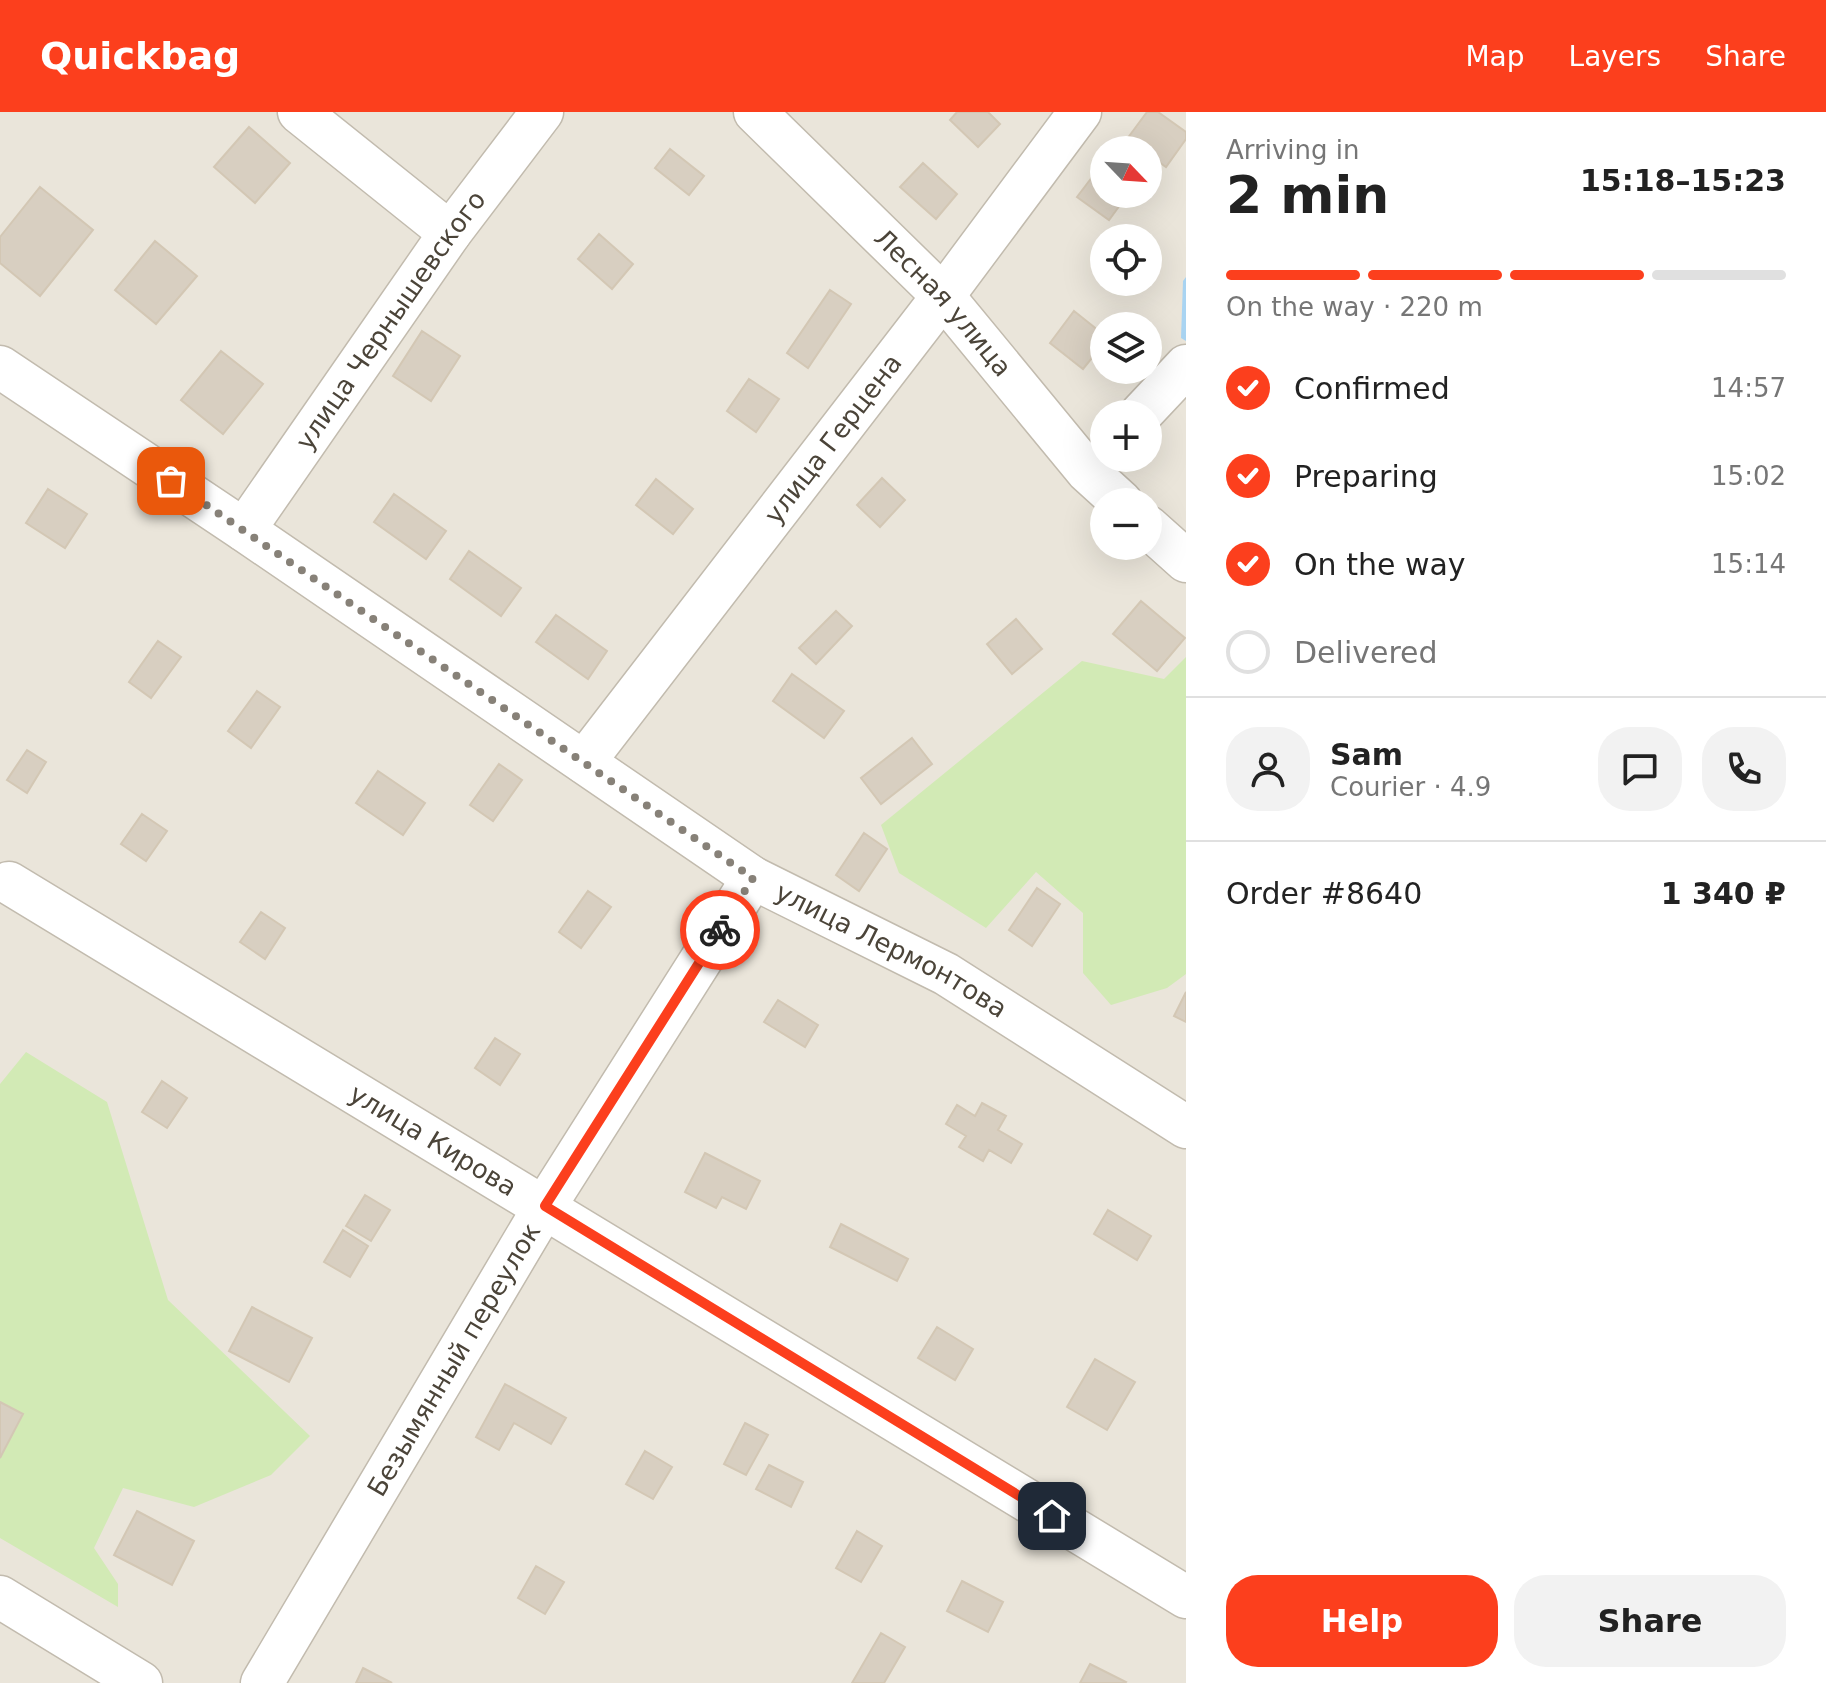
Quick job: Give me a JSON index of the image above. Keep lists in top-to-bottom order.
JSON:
{
  "streets": {
    "street": [
      "Лесная улица",
      "улица Чернышевского",
      "улица Герцена",
      "улица Лермонтова",
      "улица Кирова",
      "Безымянный переулок"
    ]
  },
  "crossings": [
    ["Лесная улица", "улица Герцена"],
    ["улица Чернышевского", "улица Лермонтова"],
    ["улица Герцена", "улица Лермонтова"],
    ["улица Лермонтова", "Безымянный переулок"],
    ["улица Кирова", "Безымянный переулок"]
  ],
  "north": "bottom right",
  "page": {
    "header": "Quickbag",
    "nav": ["Map", "Layers", "Share"],
    "heading": ["2 min", "Arriving in", "15:18–15:23"],
    "panel": [
      "Sam",
      "Courier · 4.9",
      "Order #8640",
      "1 340 ₽"
    ],
    "map_buttons": ["+", "−"],
    "bar": "On the way · 220 m",
    "list": [
      ["Confirmed", "14:57"],
      ["Preparing", "15:02"],
      ["On the way", "15:14"],
      "Delivered"
    ],
    "buttons": ["Help", "Share"]
  }
}
